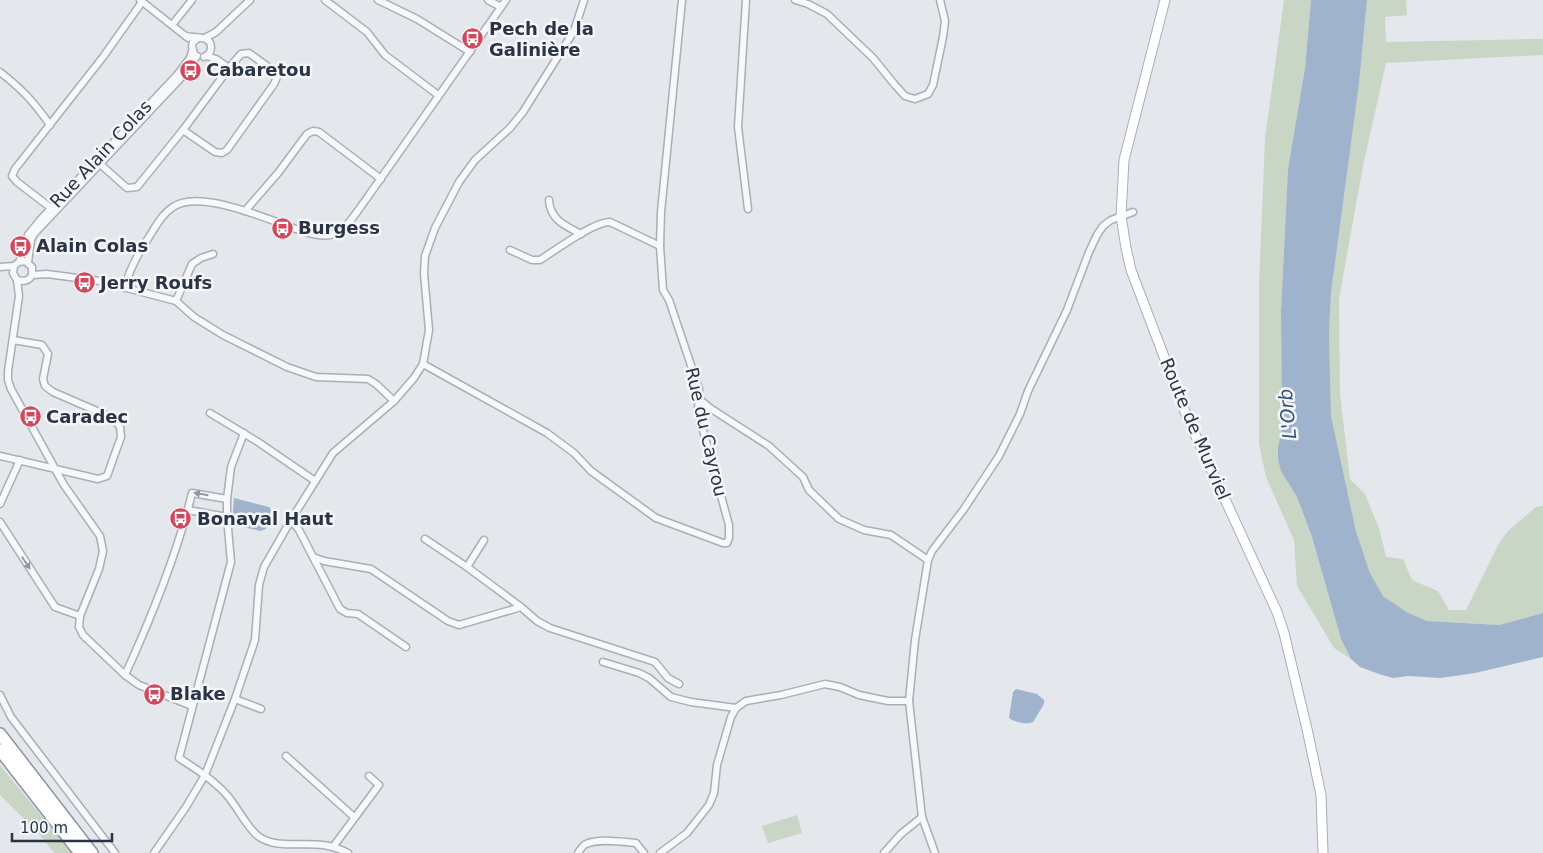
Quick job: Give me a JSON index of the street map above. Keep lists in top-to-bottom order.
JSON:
{
  "streets": {
    "main road": ["Route de Murviel"],
    "street": ["Rue Alain Colas", "Rue du Cayrou"]
  },
  "water": ["L'Orb"],
  "places": {
    "bus stop": [
      "Pech de la Galinière",
      "Cabaretou",
      "Burgess",
      "Alain Colas",
      "Jerry Roufs",
      "Caradec",
      "Bonaval Haut",
      "Blake"
    ]
  },
  "scale_bar": "100 m"
}
